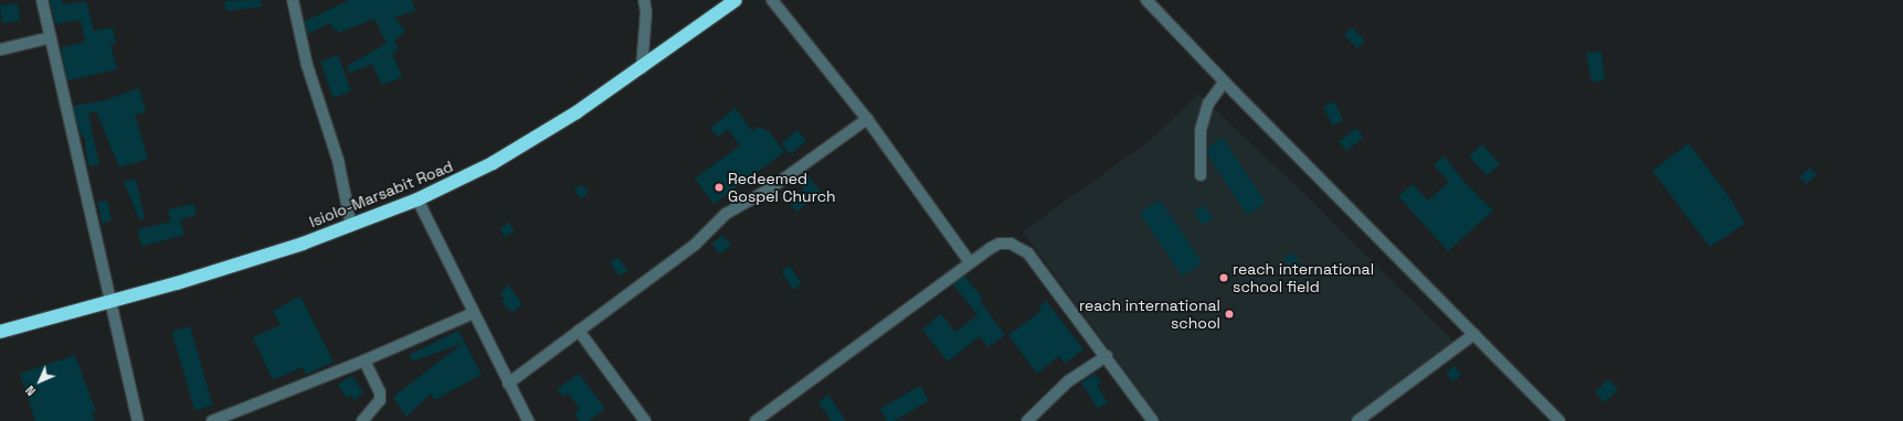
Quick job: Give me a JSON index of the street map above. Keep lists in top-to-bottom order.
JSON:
{
  "streets": {
    "highway": ["Isiolo-Marsabit Road"]
  },
  "places": ["Redeemed Gospel Church", "reach international school field", "reach international school"],
  "north": "bottom left"
}
